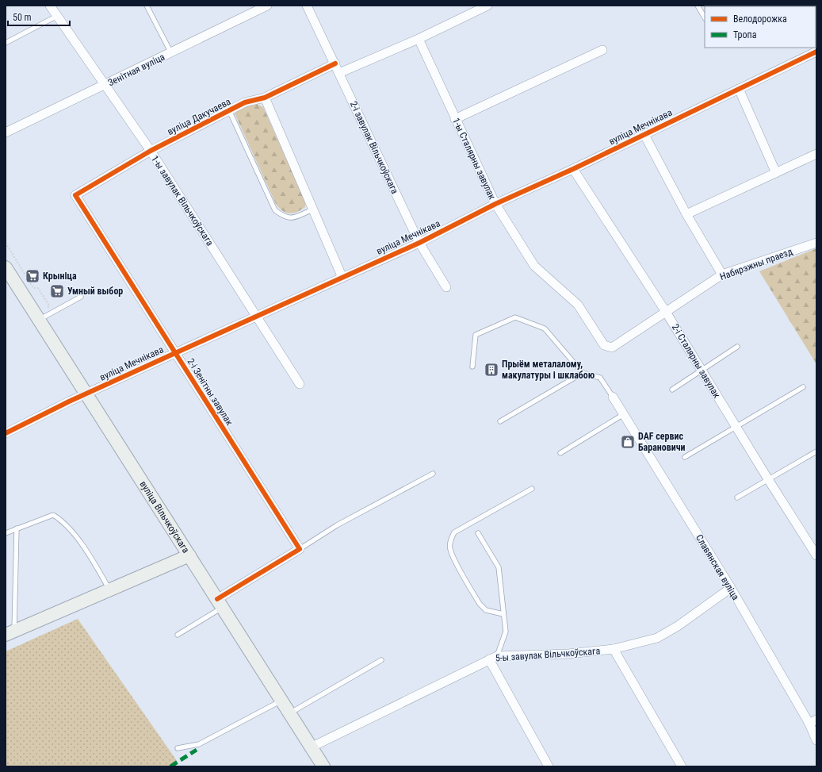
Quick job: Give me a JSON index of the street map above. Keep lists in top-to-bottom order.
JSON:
{
  "streets": {
    "main road": ["вуліца Вільчкоўскага"],
    "street": [
      "Зенітная вуліца",
      "вуліца Дакучаева",
      "вуліца Мечнікава",
      "2-і завулак Вільчкоўскага",
      "1-ы Сталярны завулак",
      "1-ы завулак Вільчкоўскага",
      "Набярэжны праезд",
      "2-і Сталярны завулак",
      "2-і Зенітны завулак",
      "Славянская вуліца",
      "5-ы завулак Вільчкоўскага"
    ]
  },
  "crossings": [
    ["Зенітная вуліца", "1-ы завулак Вільчкоўскага"],
    ["вуліца Дакучаева", "2-і завулак Вільчкоўскага"],
    ["вуліца Дакучаева", "1-ы завулак Вільчкоўскага"],
    ["вуліца Дакучаева", "2-і Зенітны завулак"],
    ["вуліца Мечнікава", "2-і завулак Вільчкоўскага"],
    ["вуліца Мечнікава", "1-ы Сталярны завулак"],
    ["вуліца Мечнікава", "1-ы завулак Вільчкоўскага"],
    ["вуліца Мечнікава", "2-і Сталярны завулак"],
    ["вуліца Мечнікава", "2-і Зенітны завулак"],
    ["вуліца Мечнікава", "вуліца Вільчкоўскага"],
    ["1-ы Сталярны завулак", "Набярэжны праезд"],
    ["1-ы Сталярны завулак", "2-і Сталярны завулак"],
    ["Набярэжны праезд", "2-і Сталярны завулак"],
    ["вуліца Вільчкоўскага", "5-ы завулак Вільчкоўскага"],
    ["Славянская вуліца", "5-ы завулак Вільчкоўскага"]
  ],
  "places": {
    "supermarket": ["Крыніца", "Умный выбор"],
    "building": ["Прыём металалому, макулатуры і шклабою"],
    "shop": ["DAF сервис Барановичи"]
  },
  "legend": ["Велодорожка", "Тропа"],
  "scale_bar": "50 m"
}
